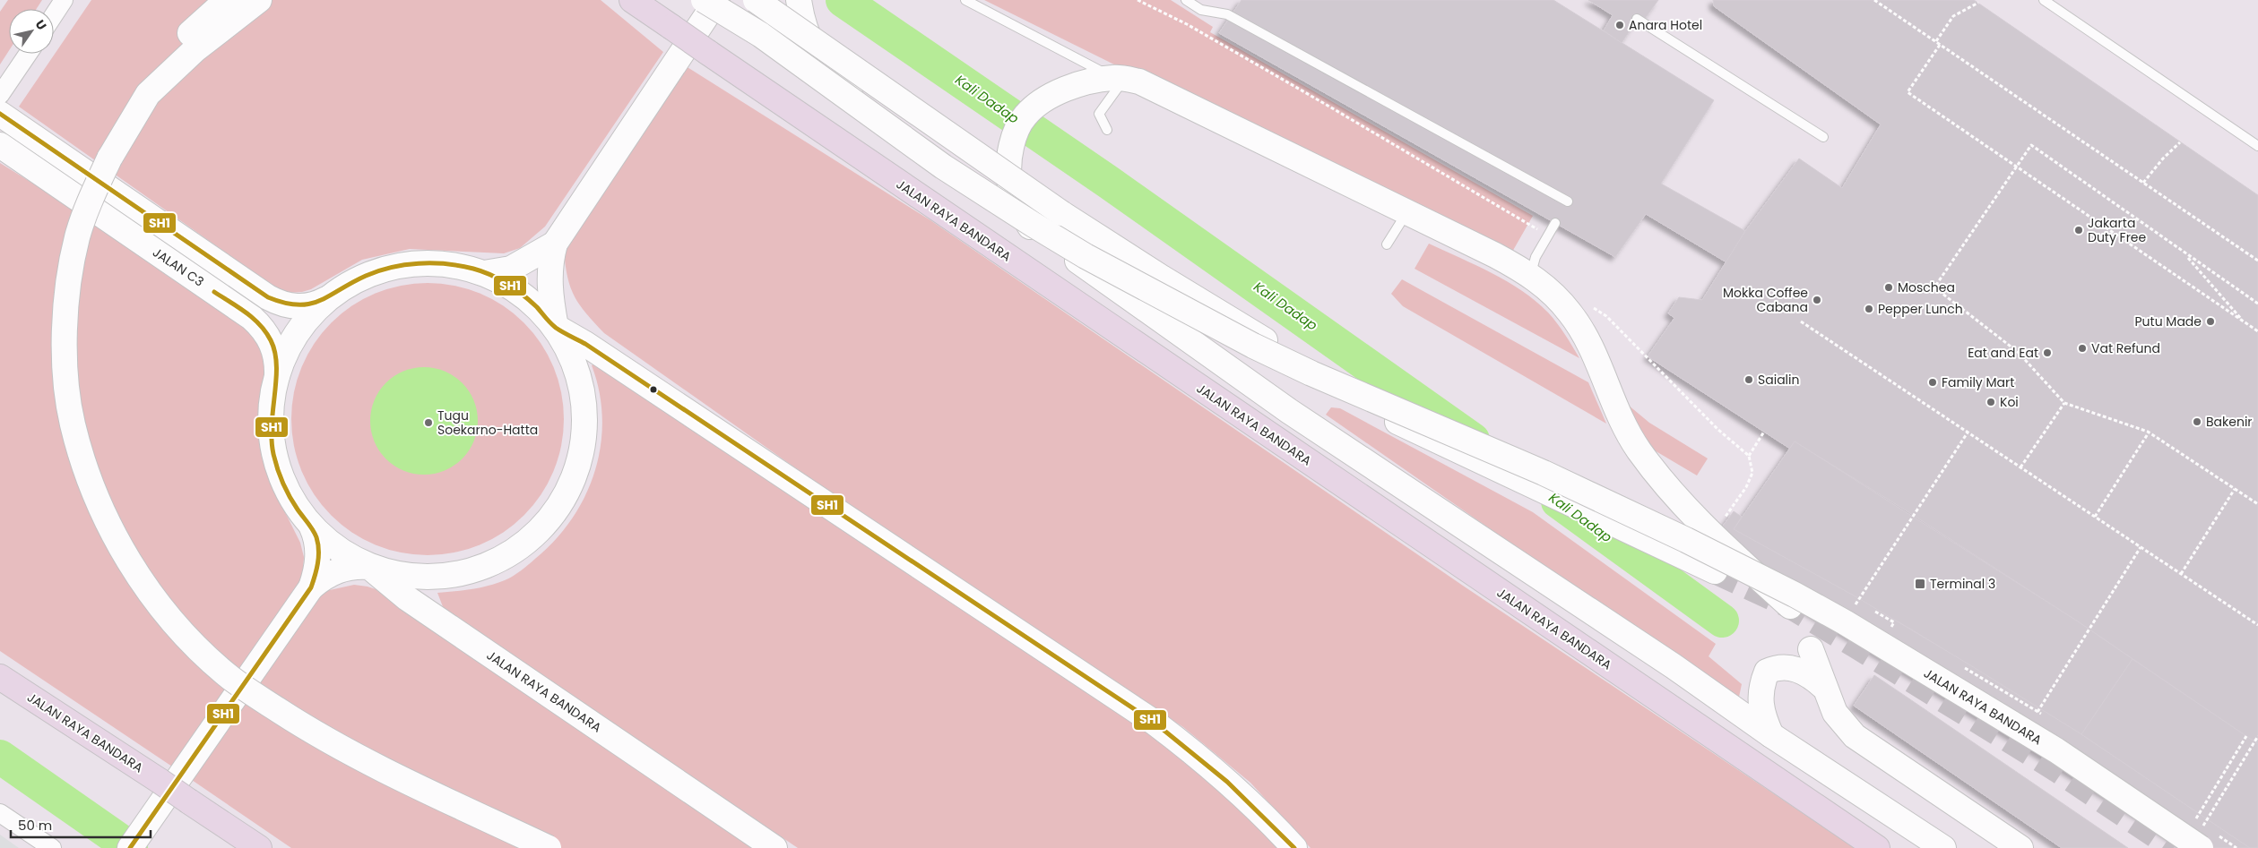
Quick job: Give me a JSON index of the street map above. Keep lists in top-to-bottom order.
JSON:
{
  "streets": {
    "main road": ["JALAN RAYA BANDARA"],
    "street": ["JALAN C3"]
  },
  "water": ["Kali Dadap"],
  "places": {
    "other": [
      "Anara Hotel",
      "Jakarta Duty Free",
      "Moschea",
      "Mokka Coffee Cabana",
      "Pepper Lunch",
      "Putu Made",
      "Vat Refund",
      "Eat and Eat",
      "Saialin",
      "Family Mart",
      "Koi",
      "Bakenir",
      "Tugu Soekarno-Hatta"
    ],
    "transit": ["Terminal 3"]
  },
  "lines": ["transit line SH1"],
  "scale_bar": "50 m",
  "north": "top right"
}
